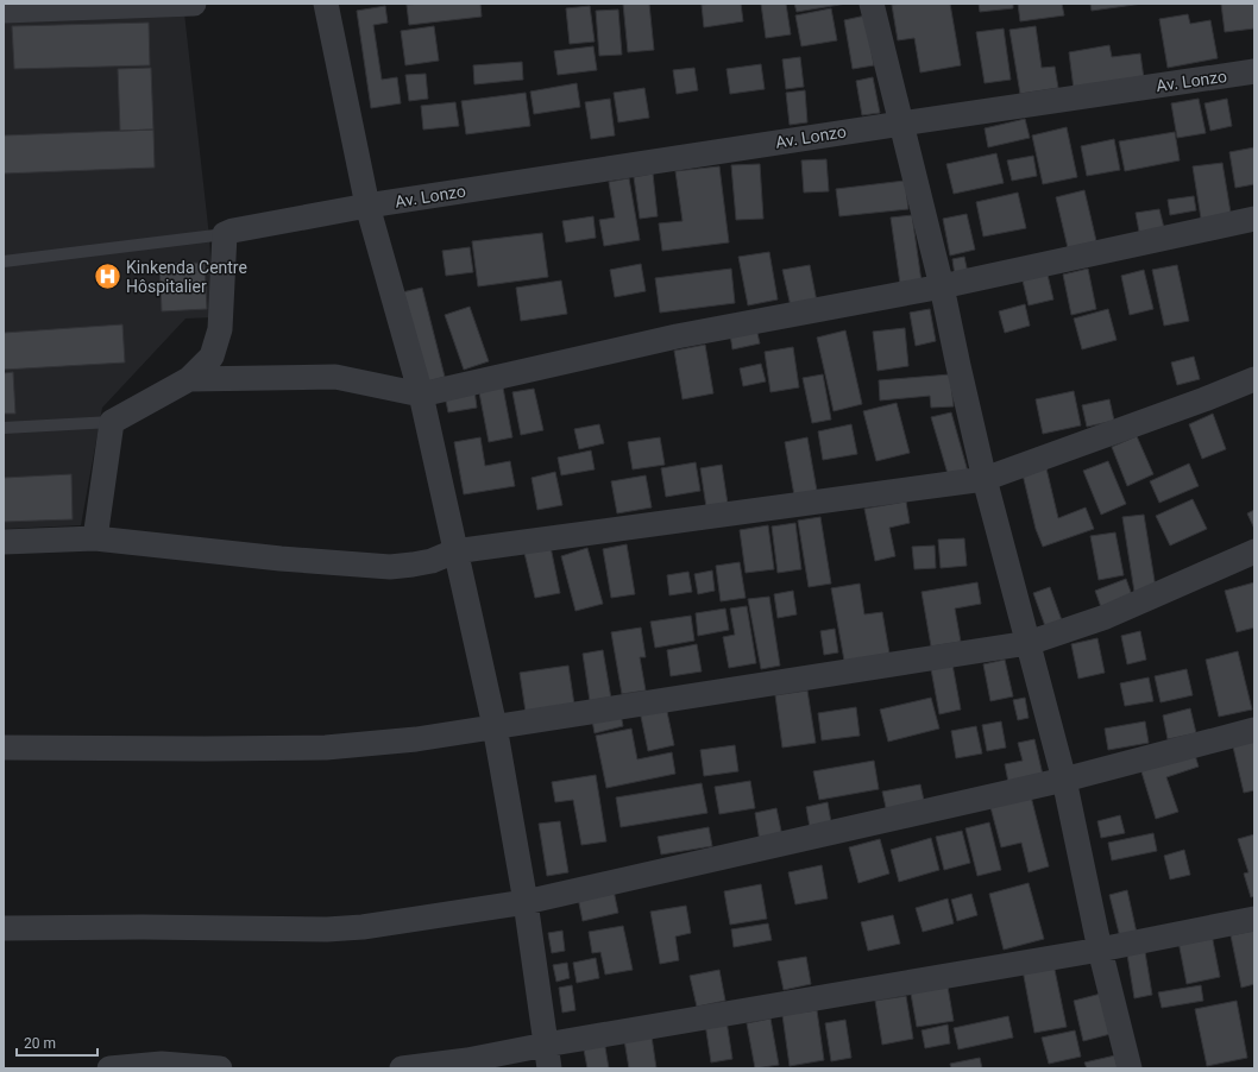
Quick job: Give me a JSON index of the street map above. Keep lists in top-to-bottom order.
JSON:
{
  "streets": {
    "street": ["Av. Lonzo"]
  },
  "places": {
    "hospital": ["Kinkenda Centre Hôspitalier"]
  },
  "scale_bar": "20 m"
}
